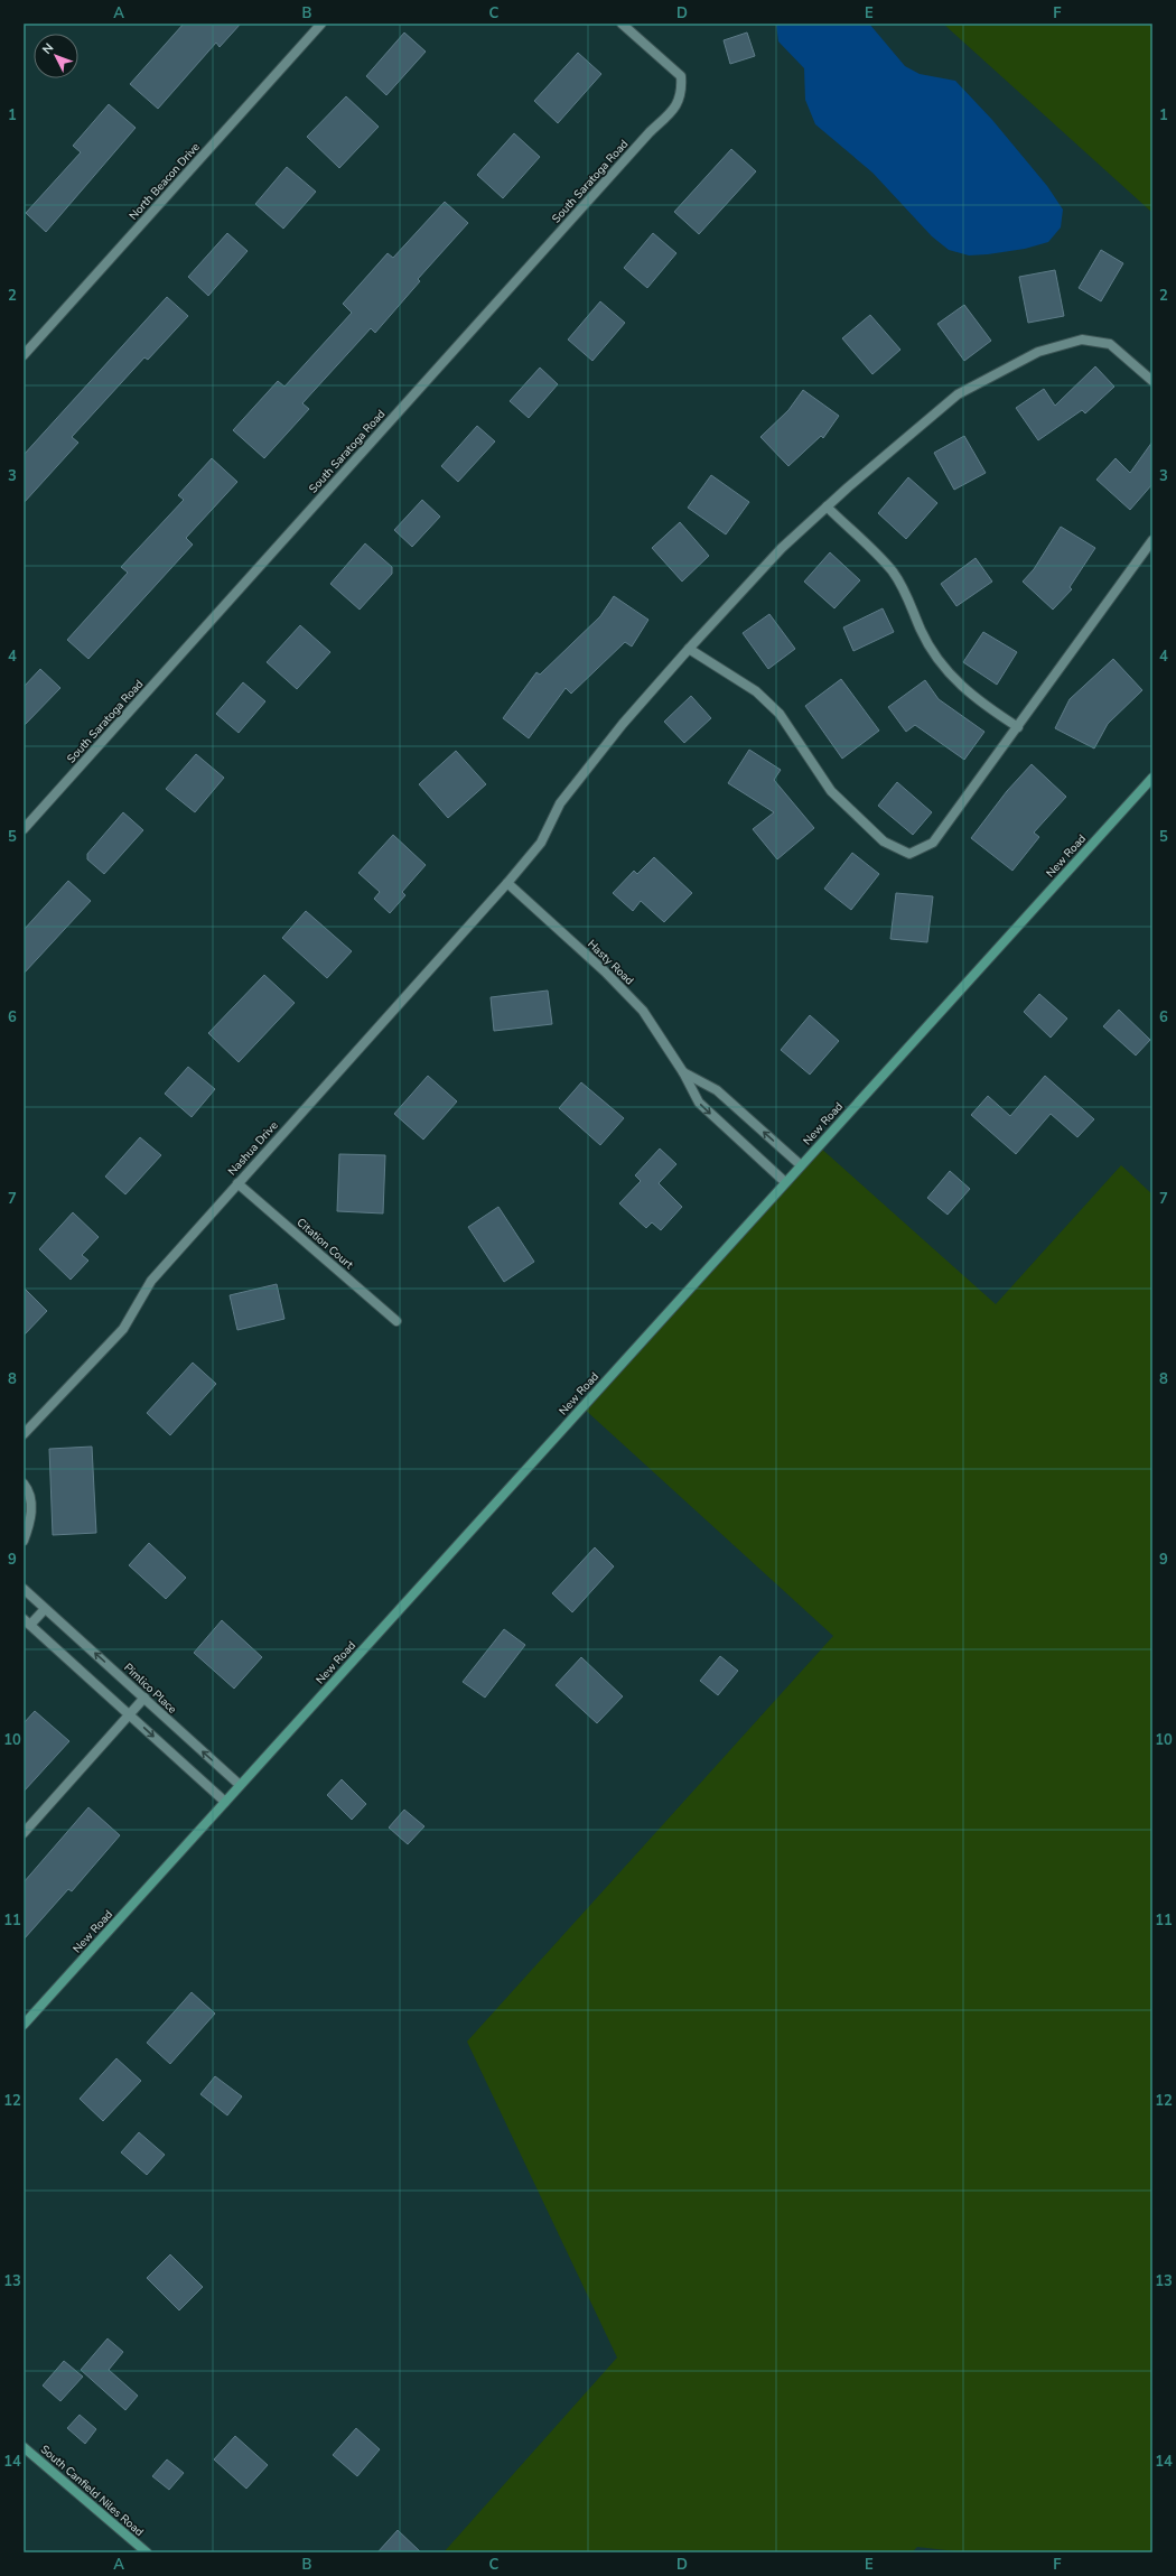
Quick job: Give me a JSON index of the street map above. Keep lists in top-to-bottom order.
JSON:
{
  "streets": {
    "street": [
      "North Beacon Drive",
      "South Saratoga Road",
      "New Road",
      "Hasty Road",
      "Nashua Drive",
      "Citation Court",
      "Pimlico Place",
      "South Canfield Niles Road"
    ]
  },
  "crossings": [
    ["New Road", "Hasty Road"],
    ["New Road", "Pimlico Place"],
    ["Hasty Road", "Nashua Drive"],
    ["Nashua Drive", "Citation Court"]
  ],
  "north": "top left",
  "grid": {
    "columns": [
      "A",
      "B",
      "C",
      "D",
      "E",
      "F"
    ],
    "rows": [
      "1",
      "2",
      "3",
      "4",
      "5",
      "6",
      "7",
      "8",
      "9",
      "10",
      "11",
      "12",
      "13",
      "14"
    ]
  }
}
